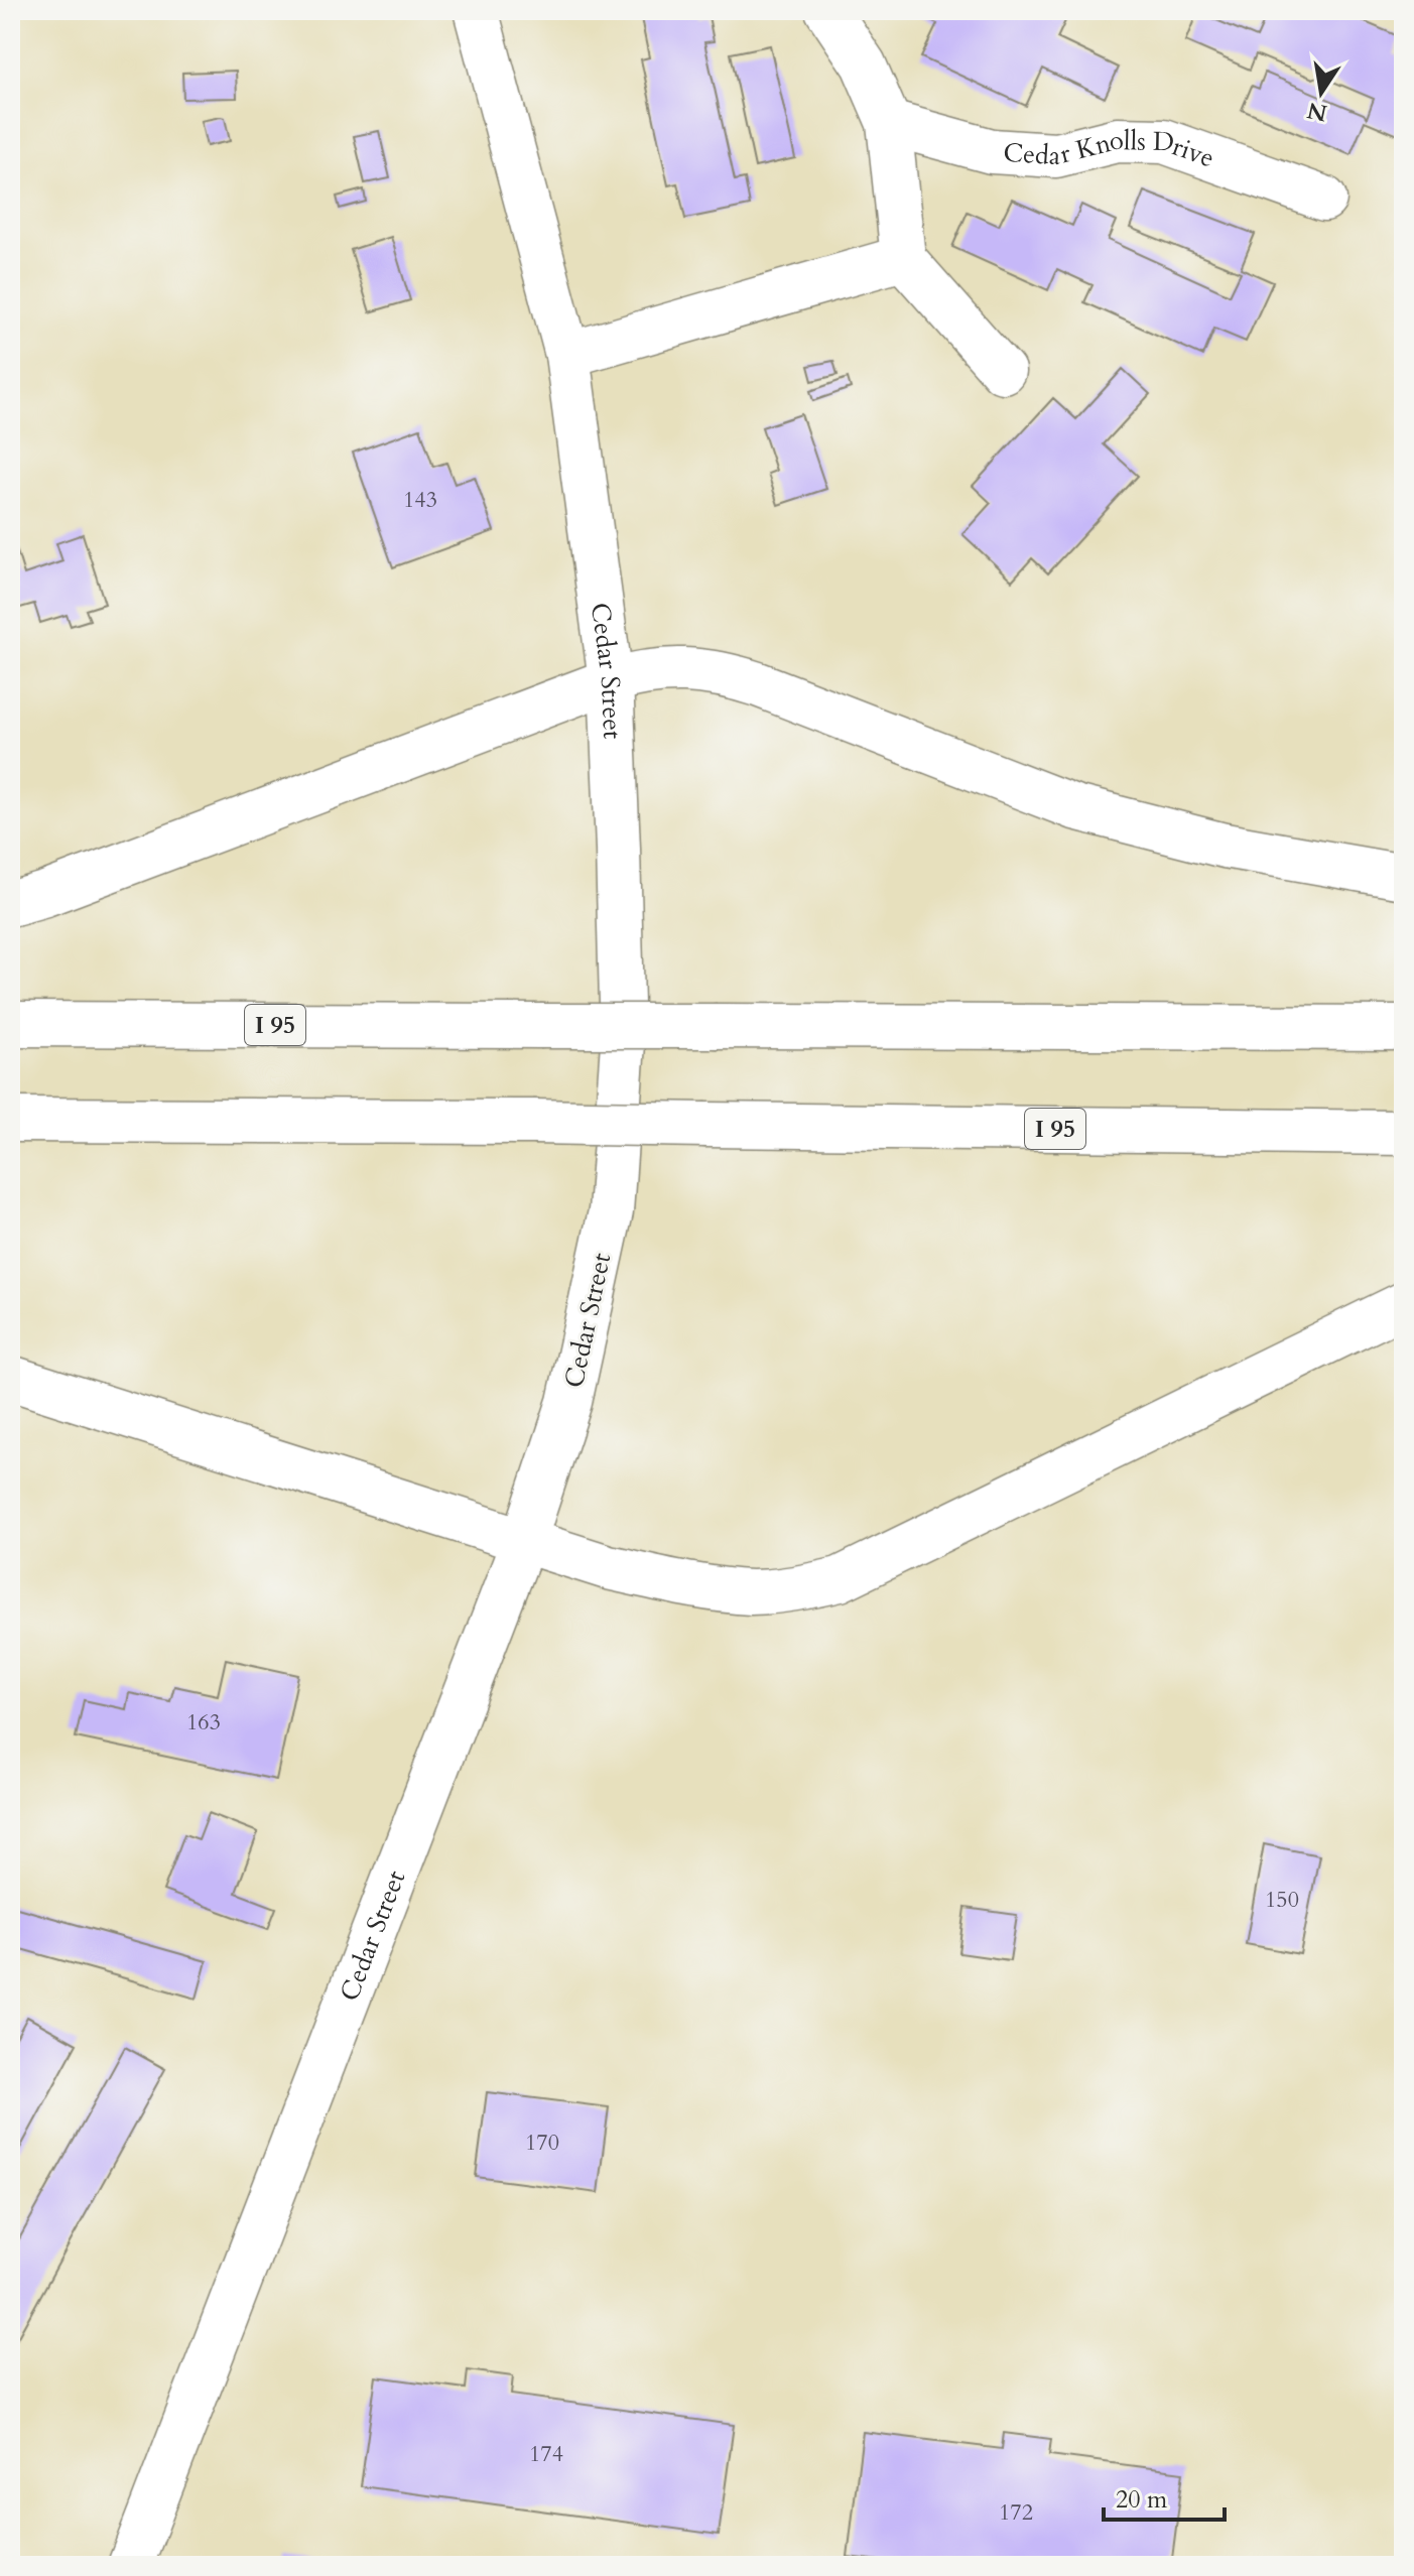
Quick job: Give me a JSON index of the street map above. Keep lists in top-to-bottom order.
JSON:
{
  "streets": {
    "main road": ["Cedar Knolls Drive", "Cedar Street", "I 95"]
  },
  "house_numbers": [
    "143",
    "163",
    "150",
    "170",
    "174",
    "172"
  ],
  "scale_bar": "20 m",
  "north": "bottom"
}
